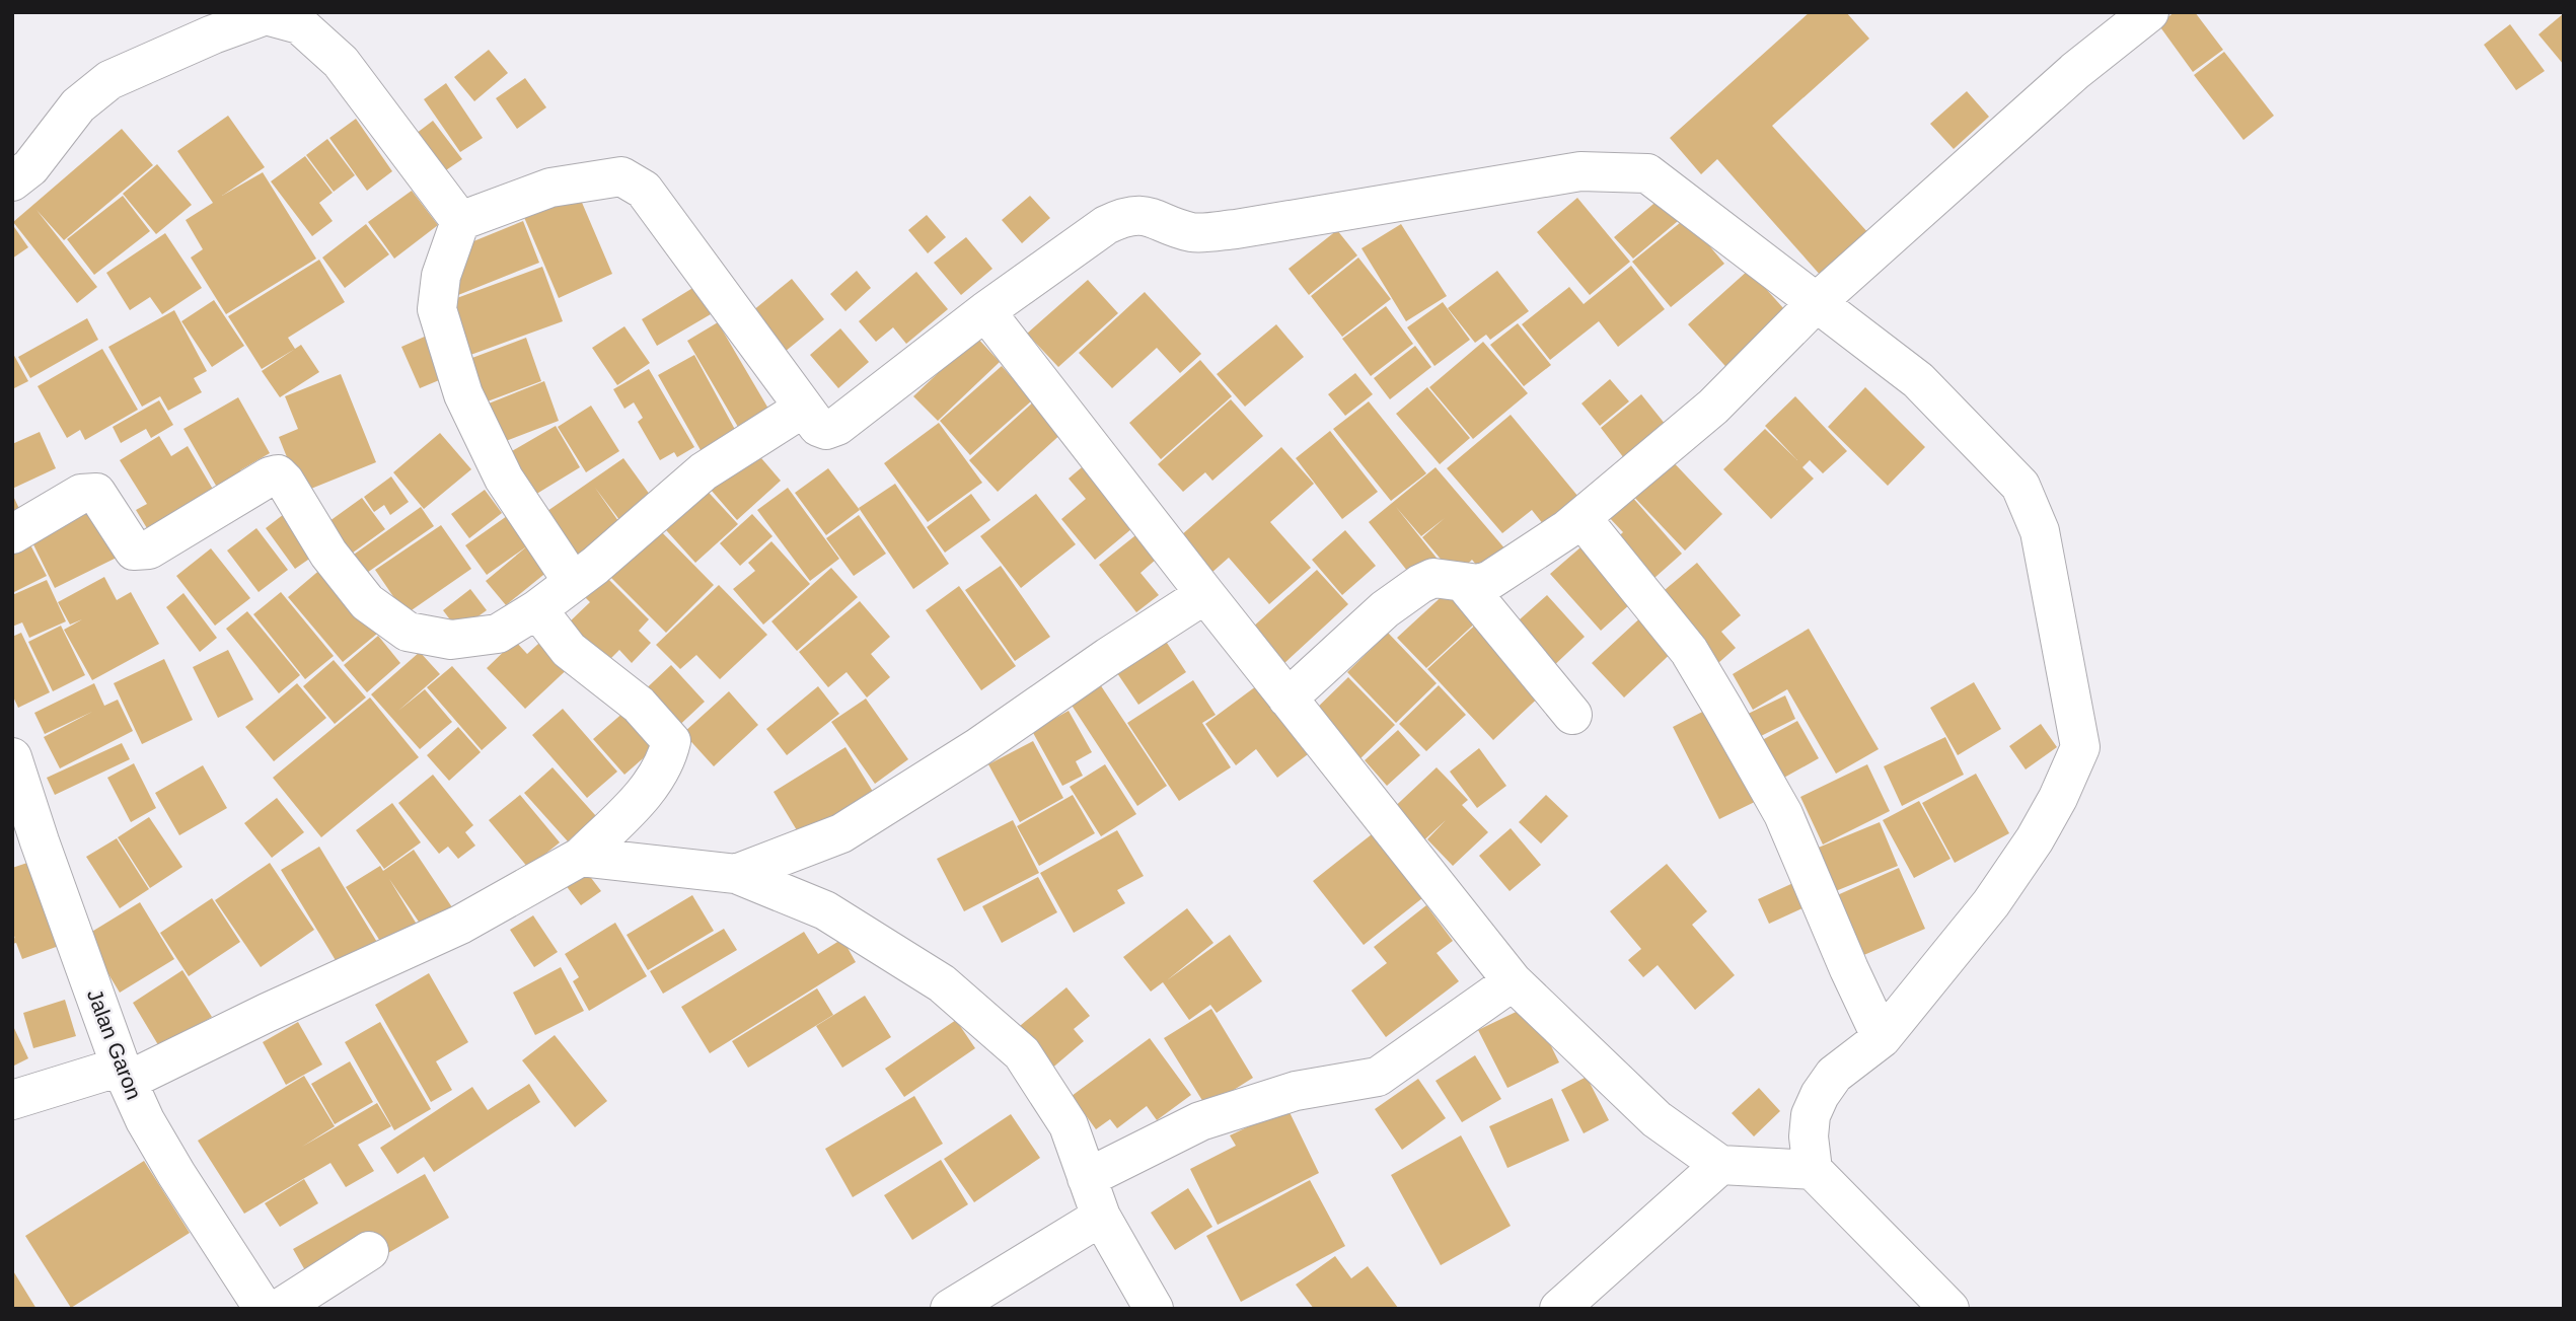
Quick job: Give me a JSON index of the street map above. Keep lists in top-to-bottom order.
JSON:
{
  "streets": {
    "street": ["Jalan Garon"]
  }
}
